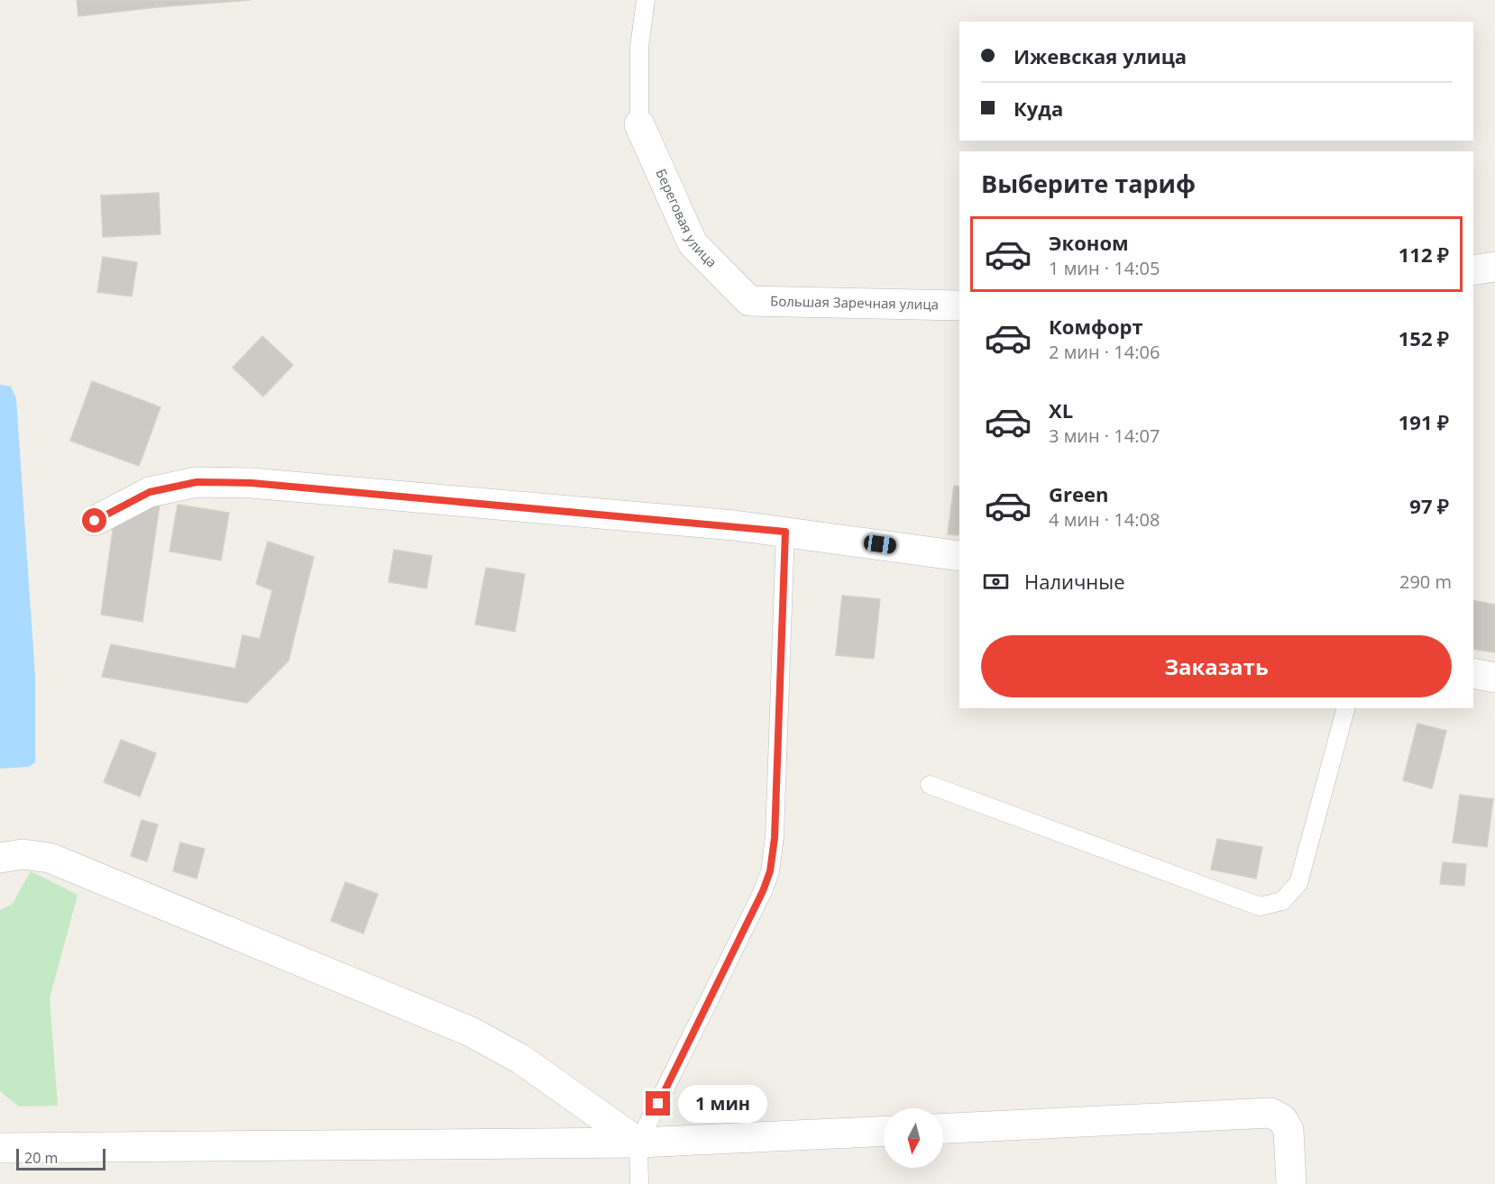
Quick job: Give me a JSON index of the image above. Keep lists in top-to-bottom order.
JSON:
{
  "streets": {
    "street": ["Береговая улица", "Большая Заречная улица"]
  },
  "crossings": [
    ["Береговая улица", "Большая Заречная улица"]
  ],
  "scale_bar": "20 m",
  "north": "bottom",
  "page": {
    "banner": ["Ижевская улица", "Куда"],
    "heading": "Выберите тариф",
    "list": [
      {
        "name": "Эконом",
        "note": "1 мин · 14:05",
        "value": "112 ₽"
      },
      {
        "name": "Комфорт",
        "note": "2 мин · 14:06",
        "value": "152 ₽"
      },
      {
        "name": "XL",
        "note": "3 мин · 14:07",
        "value": "191 ₽"
      },
      {
        "name": "Green",
        "note": "4 мин · 14:08",
        "value": "97 ₽"
      }
    ],
    "pay": ["Наличные", "290 m"],
    "buttons": "Заказать",
    "bubble": "1 мин",
    "scale": "20 m"
  }
}
